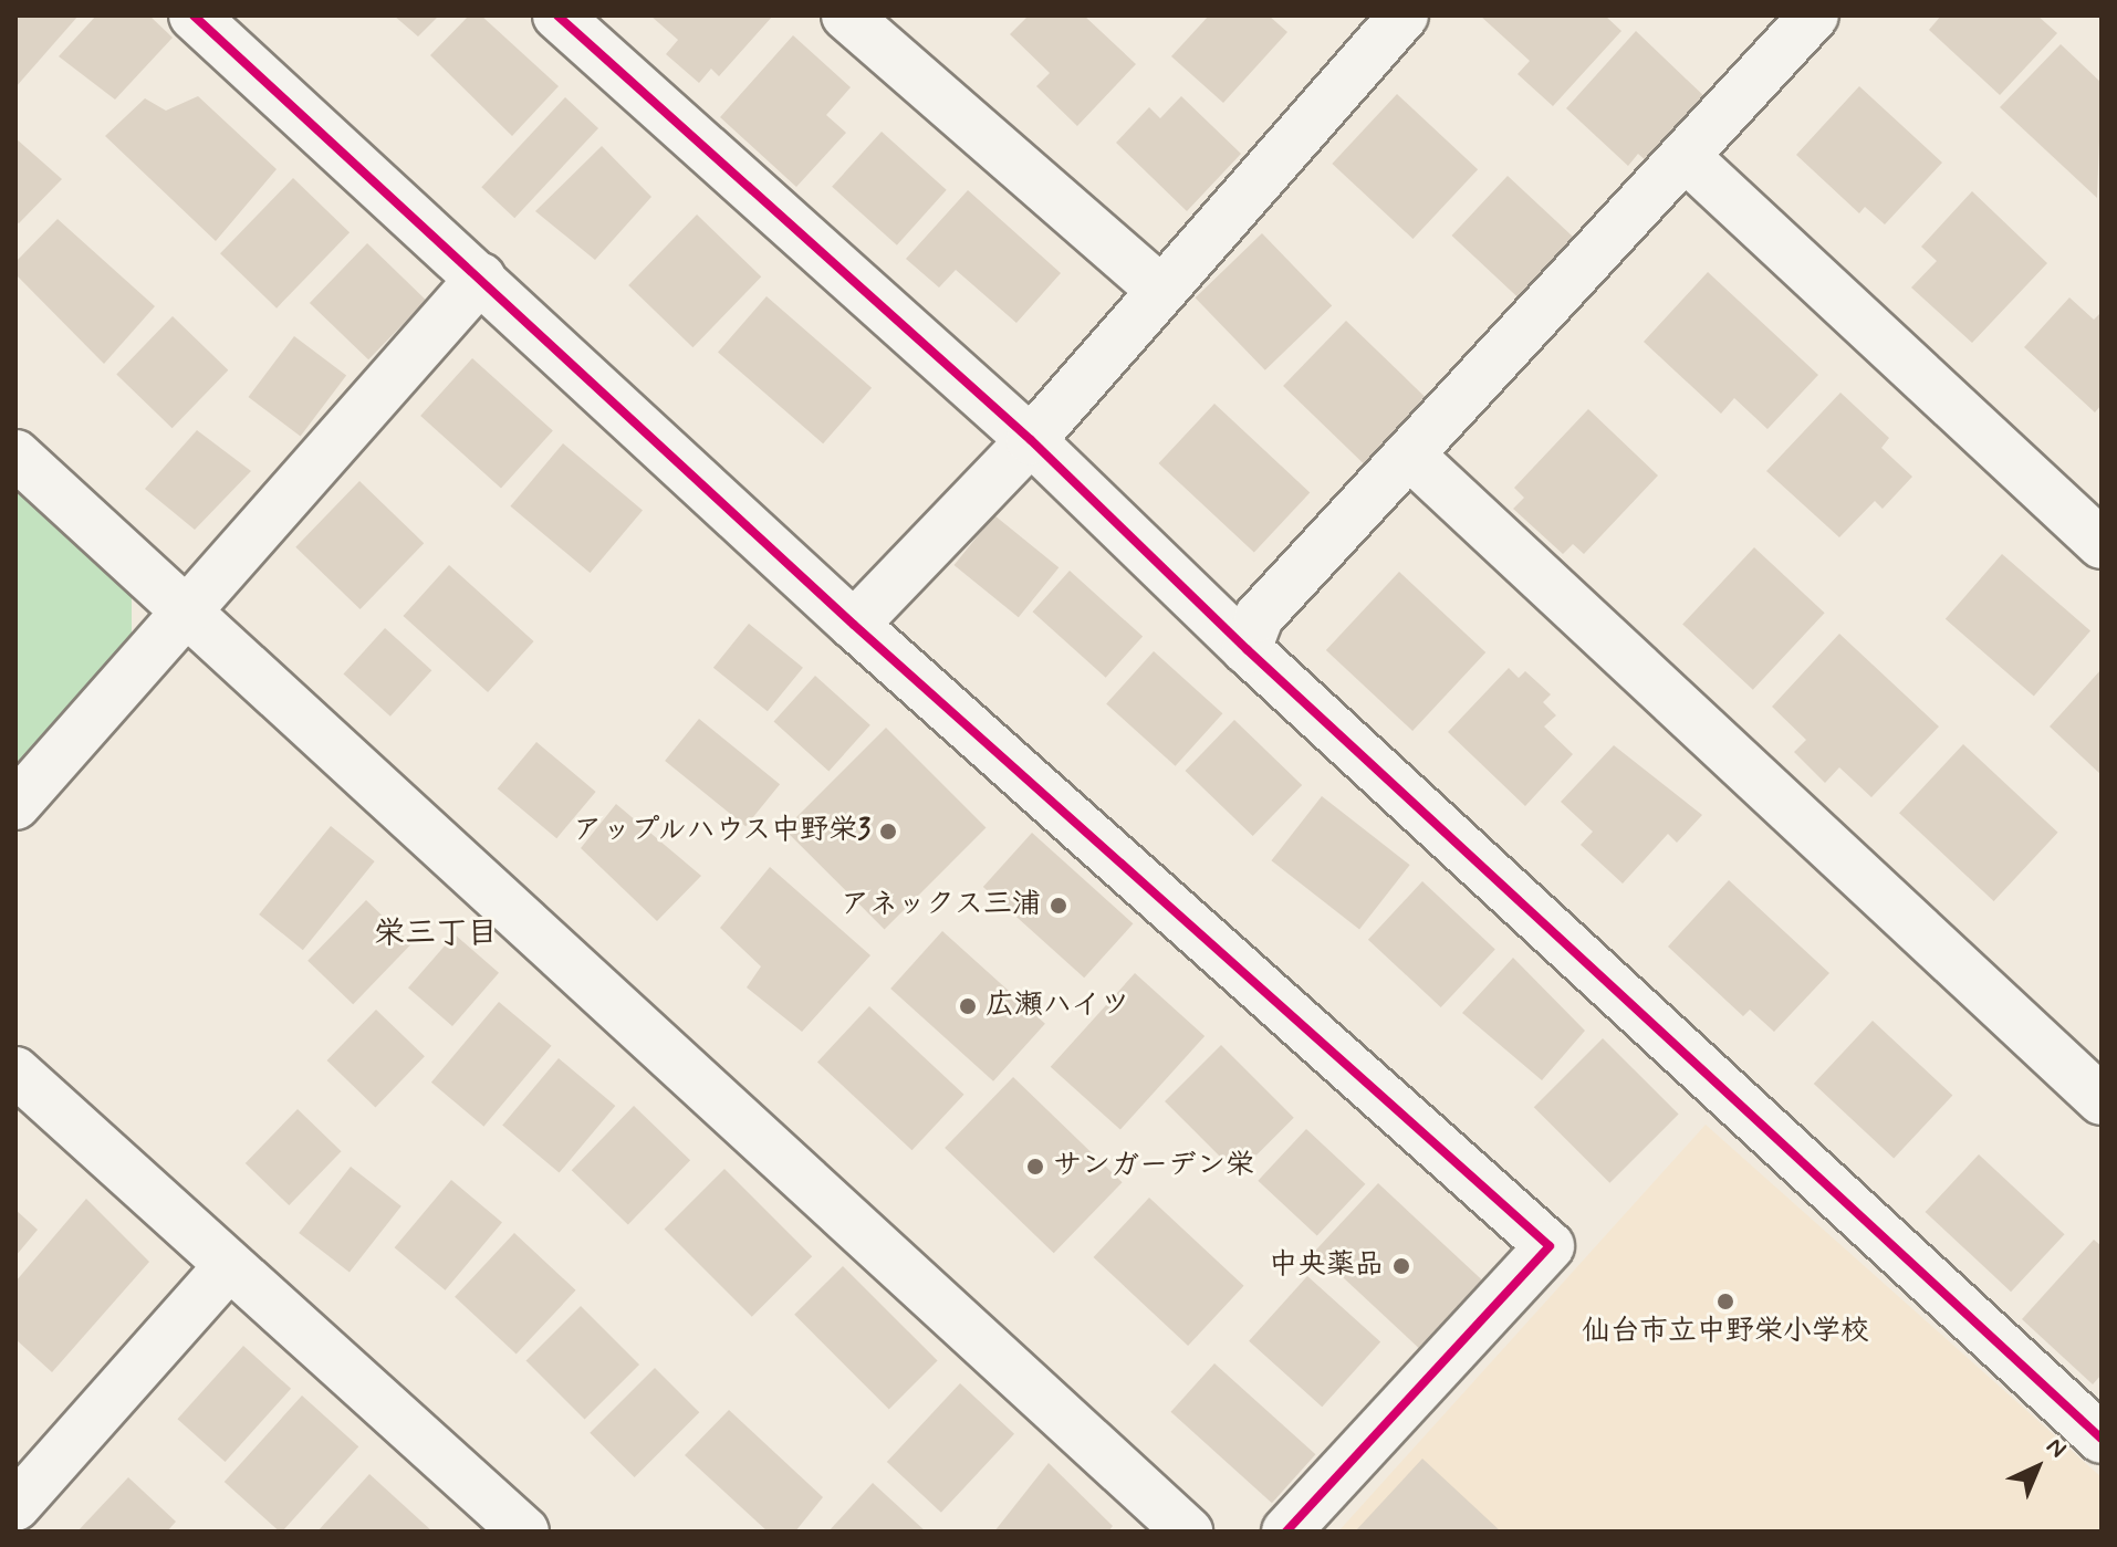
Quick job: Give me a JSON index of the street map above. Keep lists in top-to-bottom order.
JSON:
{
  "districts": ["栄三丁目"],
  "places": [
    "アップルハウス中野栄3",
    "アネックス三浦",
    "広瀬ハイツ",
    "サンガーデン栄",
    "中央薬品",
    "仙台市立中野栄小学校"
  ],
  "north": "top right"
}
